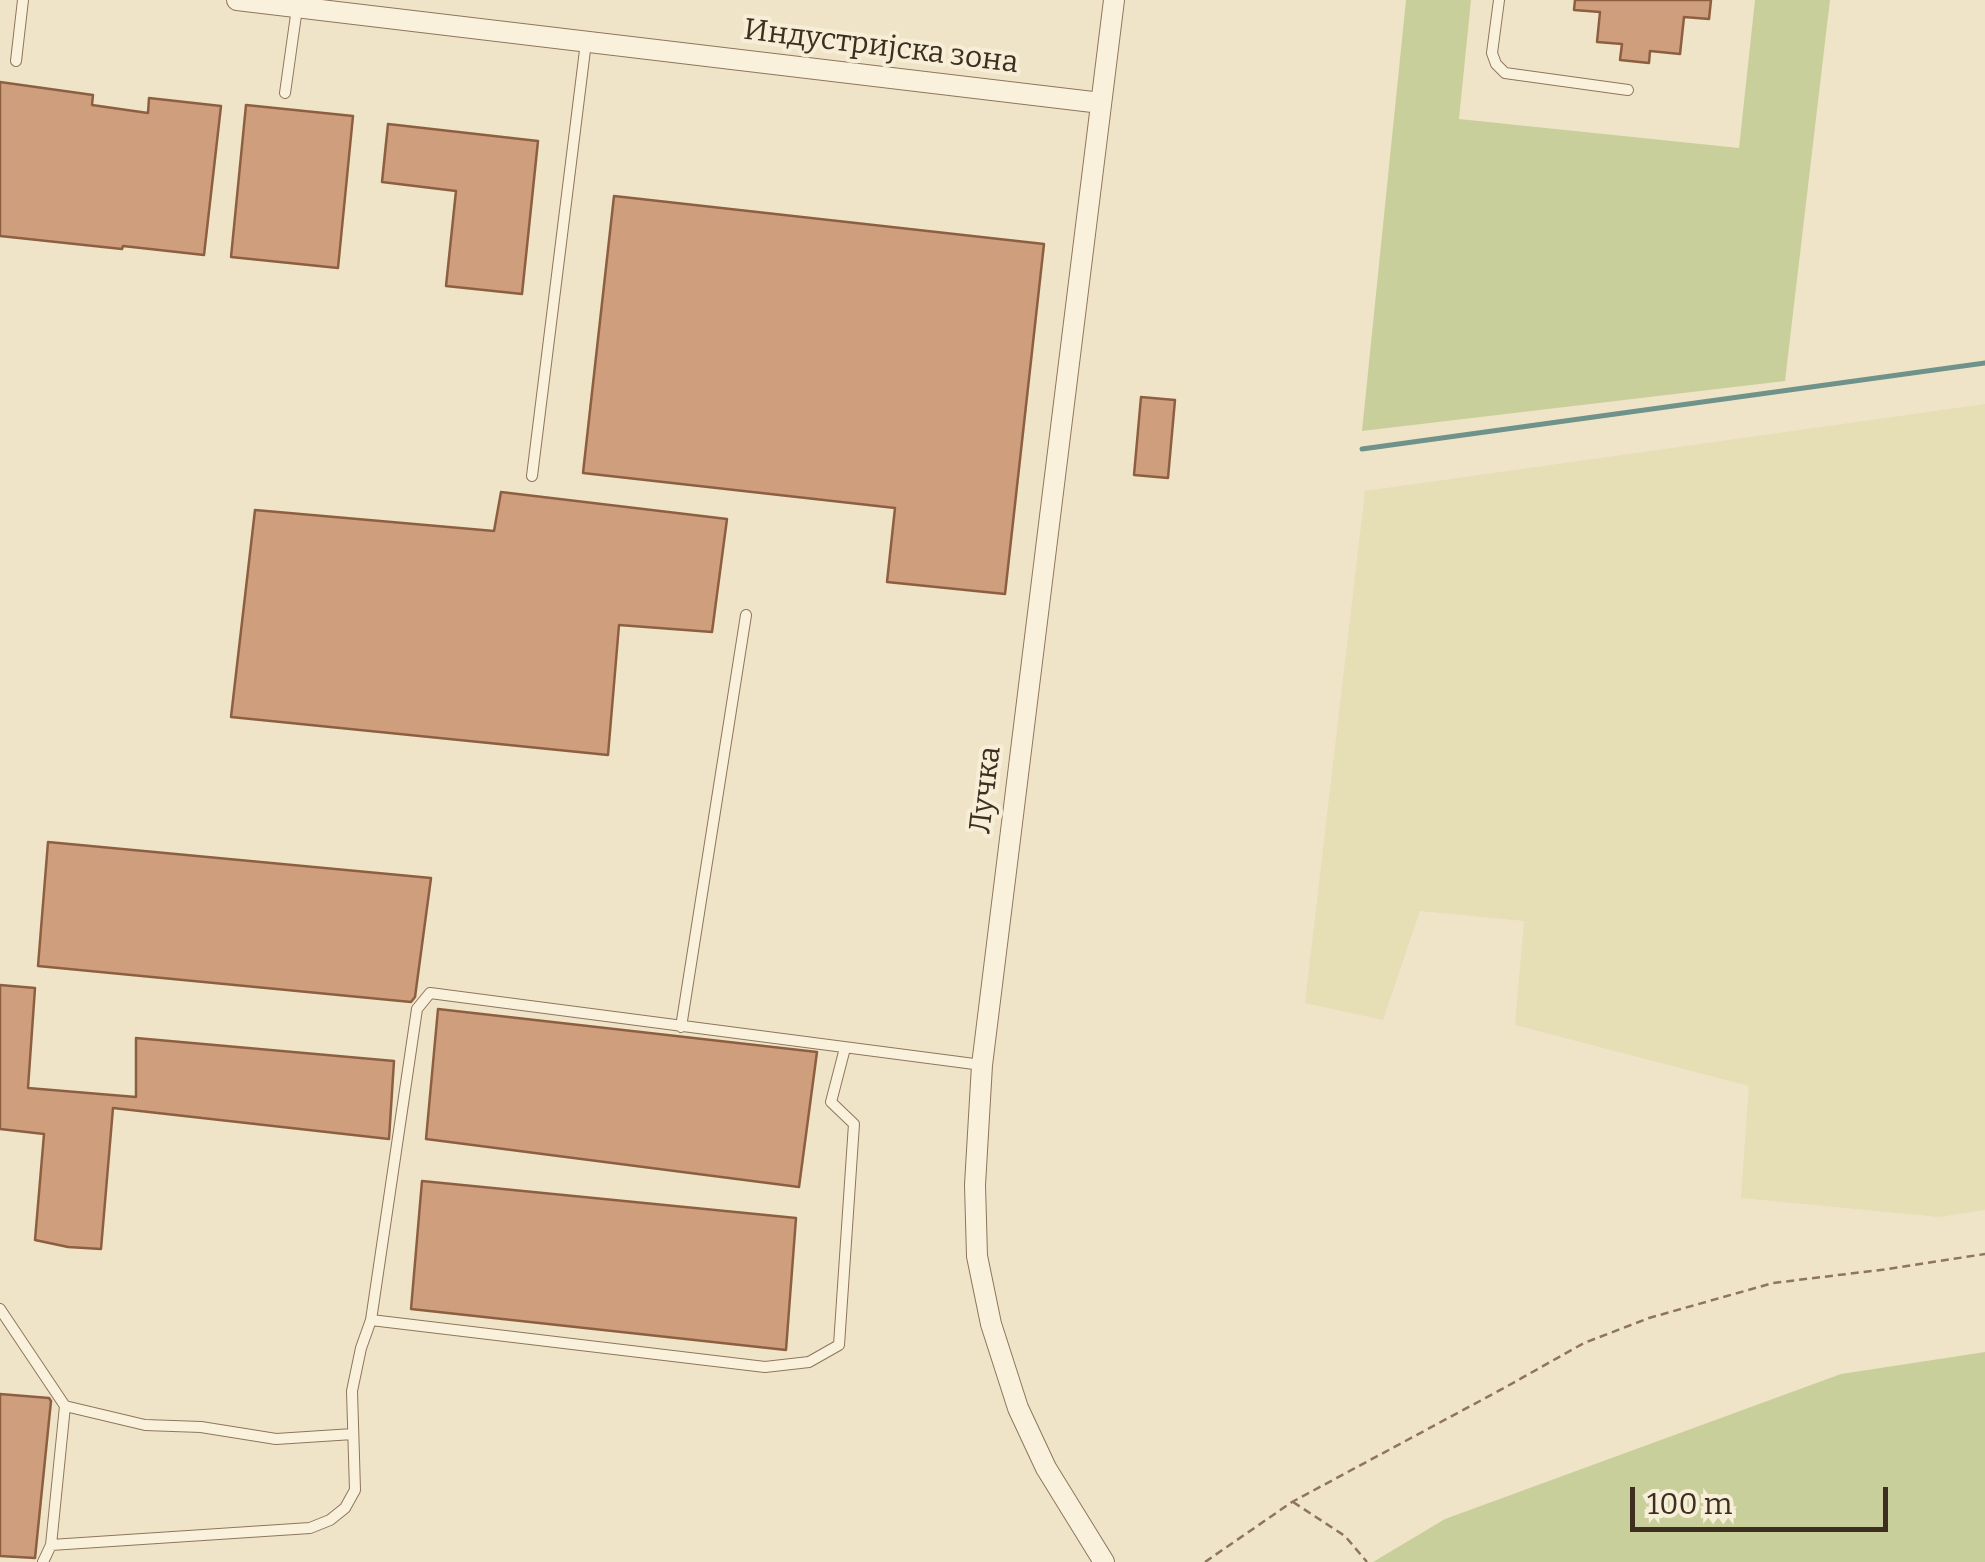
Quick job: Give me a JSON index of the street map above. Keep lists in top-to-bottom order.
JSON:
{
  "streets": {
    "street": ["Индустријска зона", "Лучка"]
  },
  "crossings": [
    ["Индустријска зона", "Лучка"]
  ],
  "scale_bar": "100 m"
}
